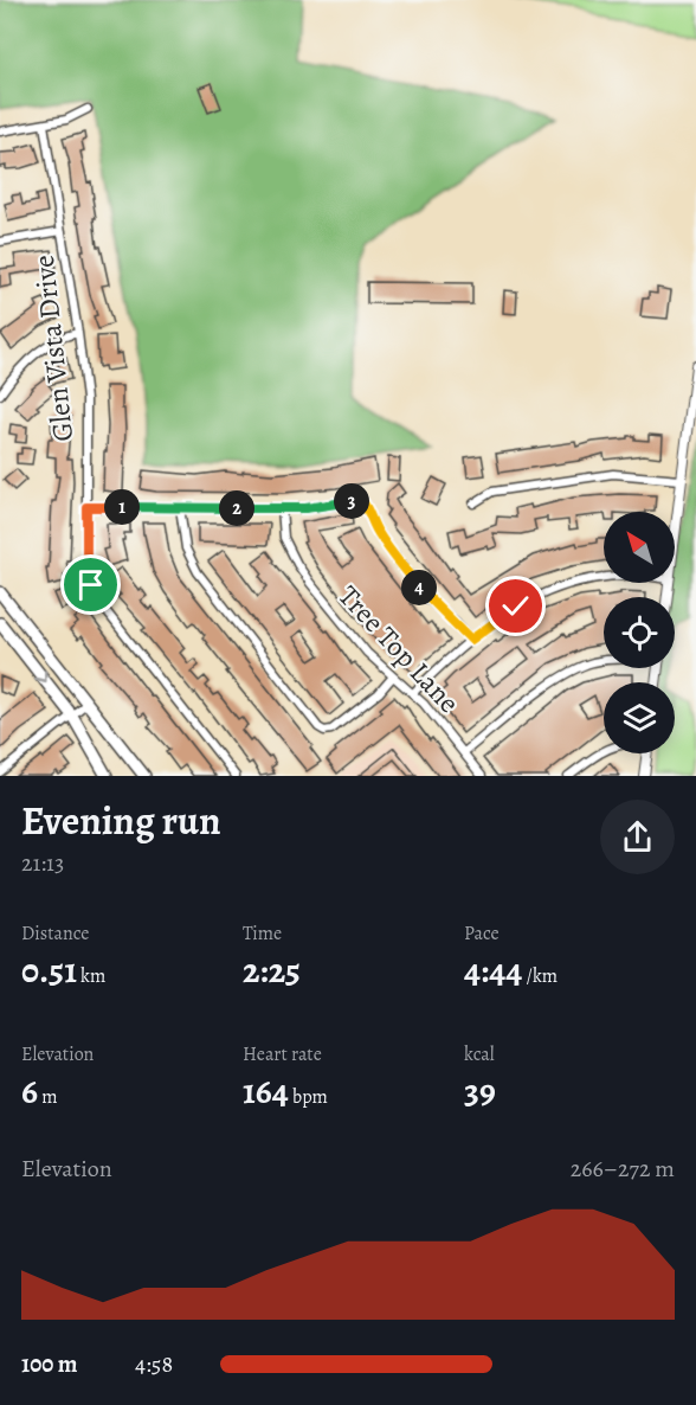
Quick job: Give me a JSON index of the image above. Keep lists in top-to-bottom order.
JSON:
{
  "streets": {
    "street": ["Glen Vista Drive", "Tree Top Lane"]
  },
  "north": "top left",
  "page": {
    "pins": [
      "3",
      "1",
      "2",
      "4"
    ],
    "heading": ["Evening run", "21:13"],
    "stats": [
      ["Distance", "0.51 km"],
      ["Time", "2:25"],
      ["Pace", "4:44 /km"],
      ["Elevation", "6 m"],
      ["Heart rate", "164 bpm"],
      ["kcal", "39"]
    ],
    "chart": ["Elevation", "266–272 m"],
    "list": [
      {
        "name": "100 m",
        "note": "4:58"
      }
    ]
  }
}
